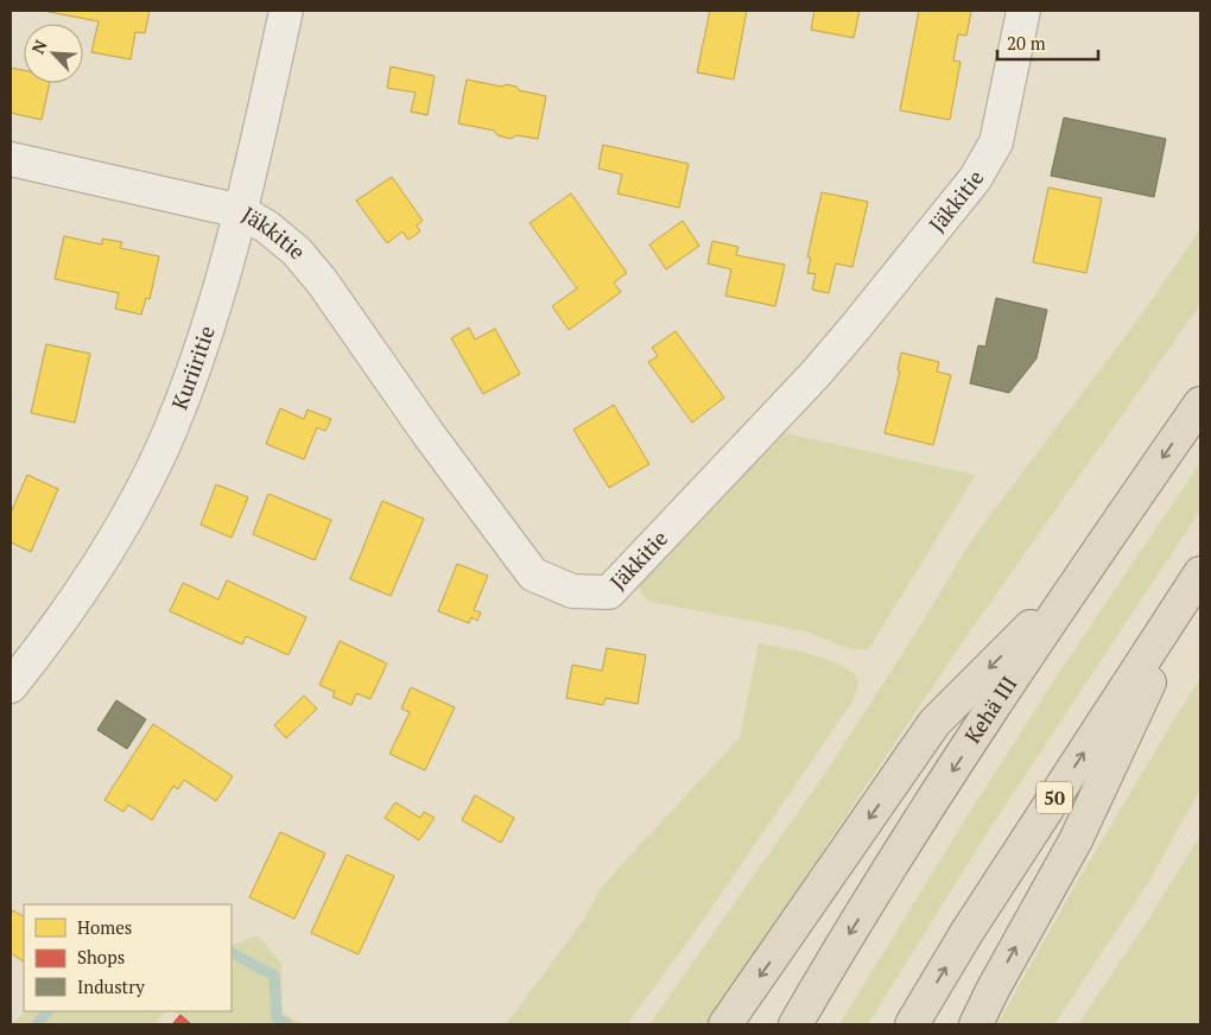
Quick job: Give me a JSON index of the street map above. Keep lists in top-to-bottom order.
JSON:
{
  "streets": {
    "highway": ["Kehä III", "50"],
    "street": ["Jäkkitie", "Kuriiritie"]
  },
  "crossings": [
    ["Jäkkitie", "Kuriiritie"]
  ],
  "legend": ["Homes", "Shops", "Industry"],
  "scale_bar": "20 m",
  "north": "top left"
}
